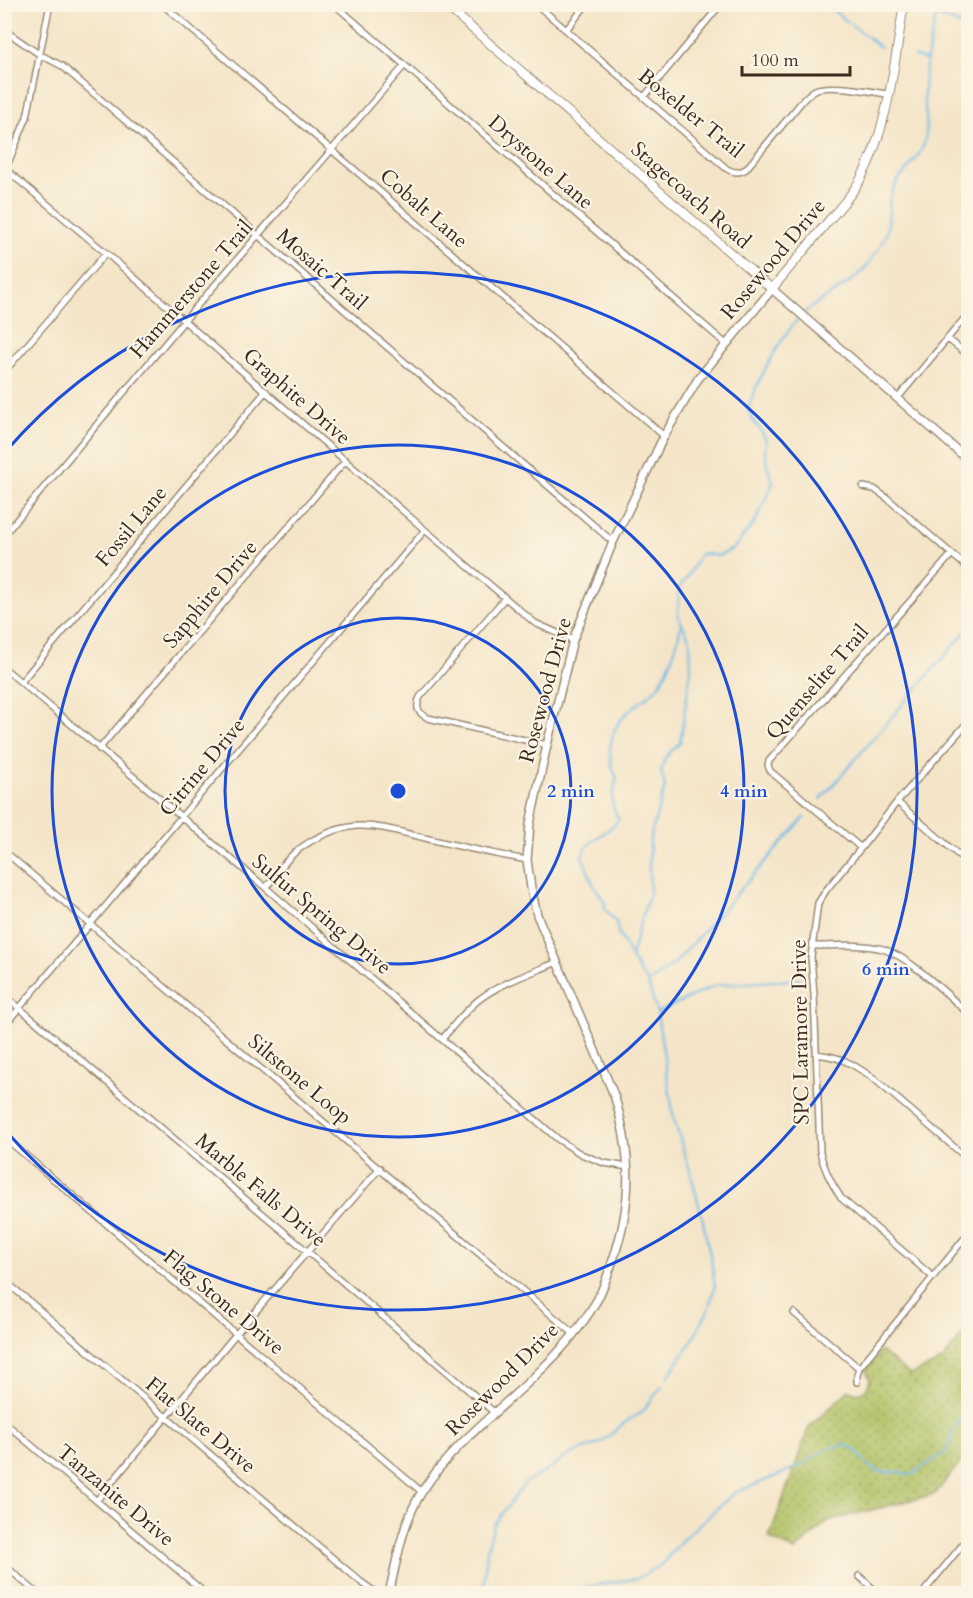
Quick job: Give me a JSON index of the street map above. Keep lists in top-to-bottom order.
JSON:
{
  "streets": {
    "main road": ["Stagecoach Road", "Rosewood Drive"],
    "street": [
      "Boxelder Trail",
      "Drystone Lane",
      "Cobalt Lane",
      "Mosaic Trail",
      "Hammerstone Trail",
      "Graphite Drive",
      "Fossil Lane",
      "Sapphire Drive",
      "Quenselite Trail",
      "Citrine Drive",
      "Sulfur Spring Drive",
      "SPC Laramore Drive",
      "Siltstone Loop",
      "Marble Falls Drive",
      "Flag Stone Drive",
      "Flat Slate Drive",
      "Tanzanite Drive"
    ]
  },
  "crossings": [
    ["Boxelder Trail", "Rosewood Drive"],
    ["Drystone Lane", "Rosewood Drive"],
    ["Drystone Lane", "Hammerstone Trail"],
    ["Stagecoach Road", "Rosewood Drive"],
    ["Cobalt Lane", "Rosewood Drive"],
    ["Cobalt Lane", "Hammerstone Trail"],
    ["Rosewood Drive", "Mosaic Trail"],
    ["Rosewood Drive", "Graphite Drive"],
    ["Rosewood Drive", "Sulfur Spring Drive"],
    ["Rosewood Drive", "Siltstone Loop"],
    ["Rosewood Drive", "Marble Falls Drive"],
    ["Rosewood Drive", "Flag Stone Drive"],
    ["Mosaic Trail", "Hammerstone Trail"],
    ["Hammerstone Trail", "Graphite Drive"],
    ["Graphite Drive", "Fossil Lane"],
    ["Graphite Drive", "Sapphire Drive"],
    ["Graphite Drive", "Citrine Drive"],
    ["Fossil Lane", "Sulfur Spring Drive"],
    ["Sapphire Drive", "Sulfur Spring Drive"],
    ["Quenselite Trail", "SPC Laramore Drive"],
    ["Citrine Drive", "Sulfur Spring Drive"],
    ["Citrine Drive", "Siltstone Loop"],
    ["Citrine Drive", "Marble Falls Drive"]
  ],
  "scale_bar": "100 m",
  "rings": ["2 min", "4 min", "6 min"]
}
